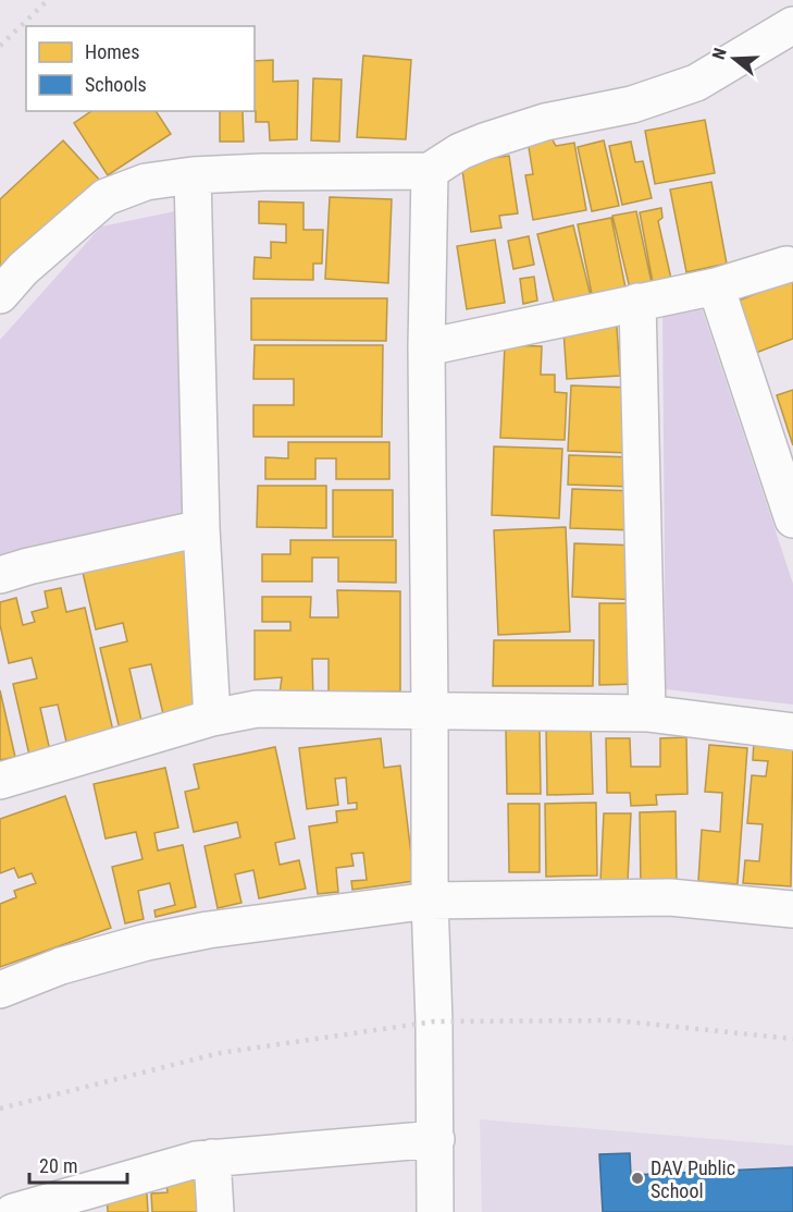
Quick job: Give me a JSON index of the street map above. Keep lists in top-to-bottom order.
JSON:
{
  "places": ["DAV Public School"],
  "legend": ["Homes", "Schools"],
  "scale_bar": "20 m",
  "north": "left"
}
